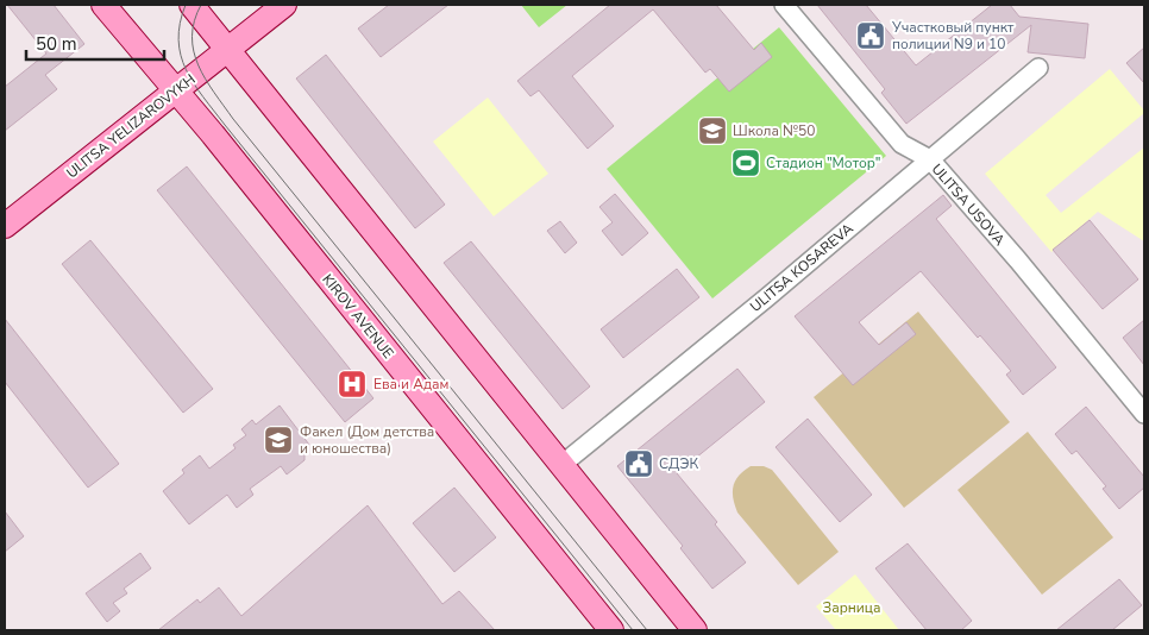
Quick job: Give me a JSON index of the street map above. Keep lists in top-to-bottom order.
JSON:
{
  "streets": {
    "main road": ["ULITSA YELIZAROVYKH", "KIROV AVENUE"],
    "street": ["ULITSA USOVA", "ULITSA KOSAREVA"]
  },
  "crossings": [
    ["ULITSA YELIZAROVYKH", "KIROV AVENUE"],
    ["ULITSA USOVA", "ULITSA KOSAREVA"]
  ],
  "parks": ["Зарница"],
  "places": {
    "public building": ["Участковый пункт полиции N9 и 10", "СДЭК"],
    "school or university": ["Школа №50", "Факел (Дом детства и юношества)"],
    "sports": ["Стадион \"Мотор\""],
    "hospital": ["Ева и Адам"]
  },
  "scale_bar": "50 m"
}
